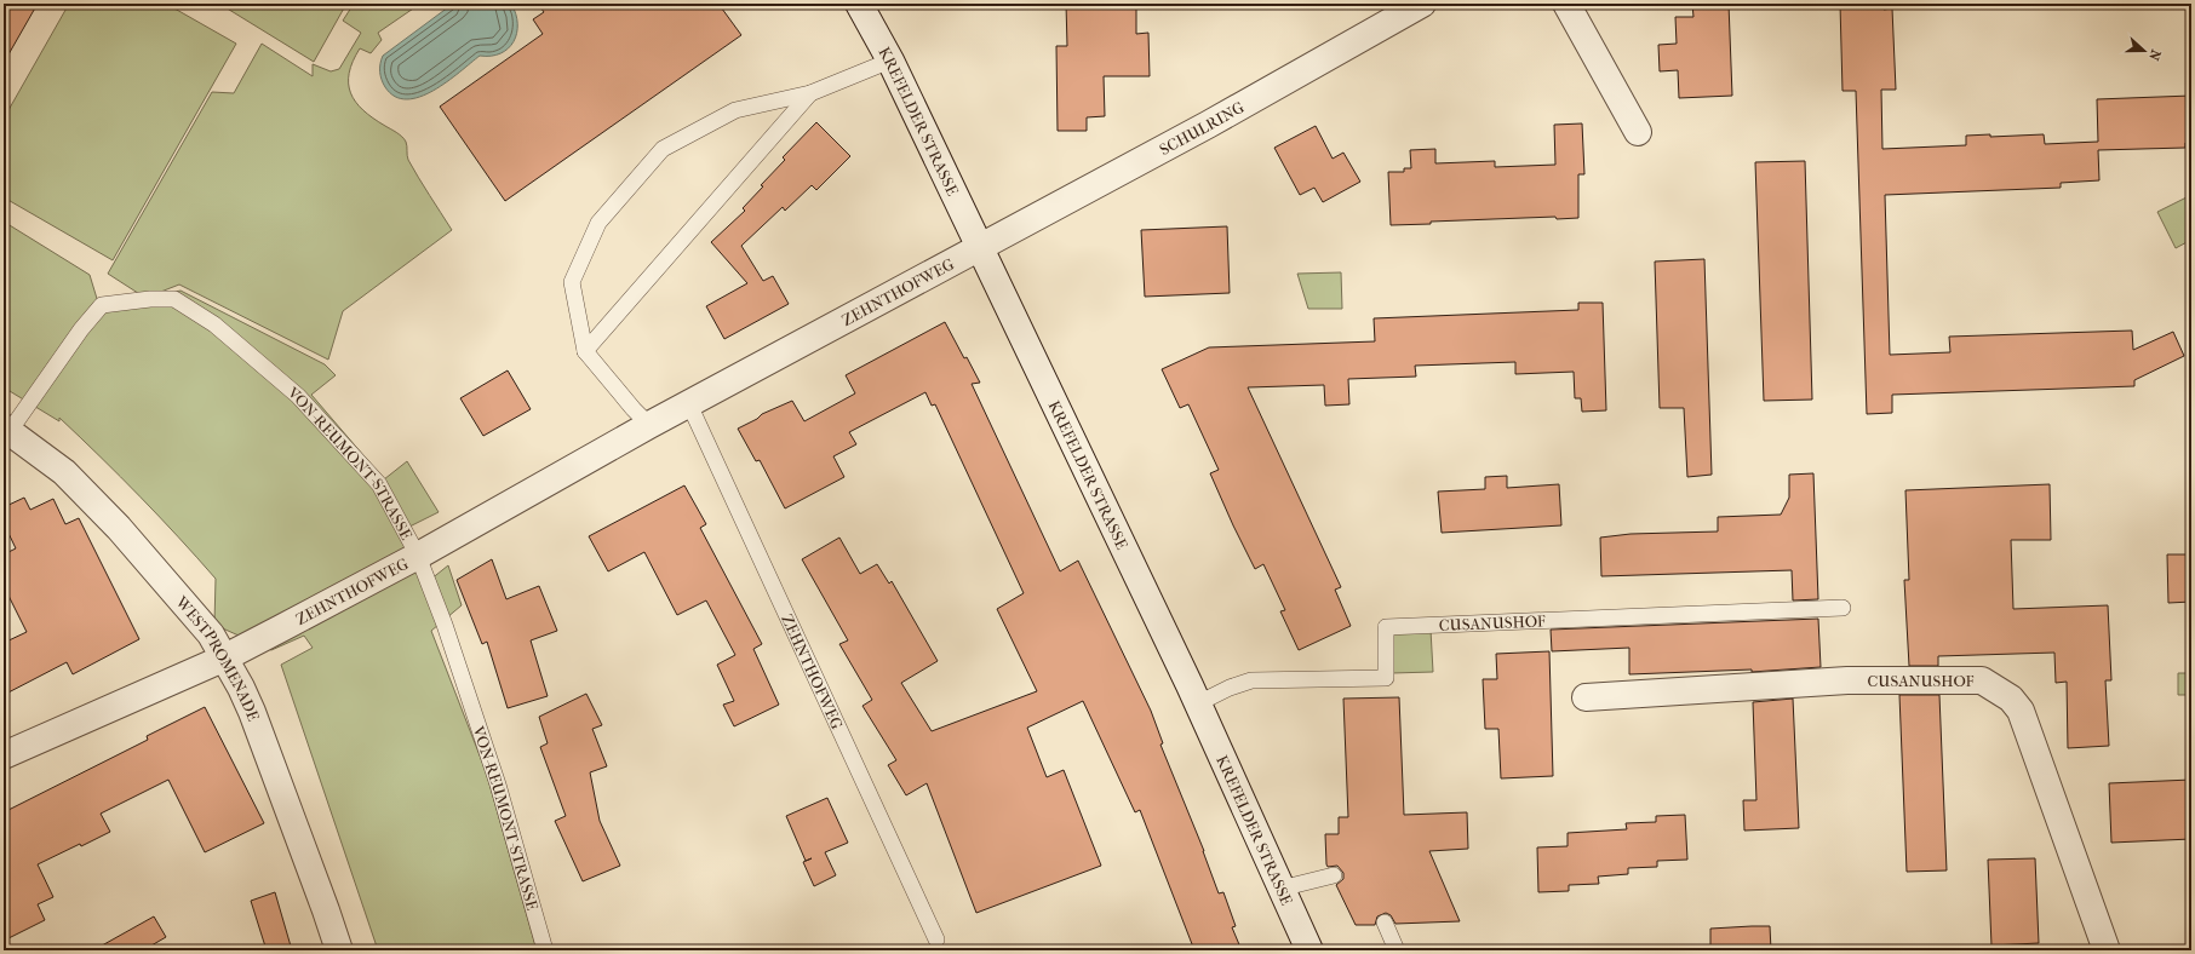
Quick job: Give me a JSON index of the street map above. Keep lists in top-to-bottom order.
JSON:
{
  "streets": {
    "street": [
      "KREFELDER STRASSE",
      "SCHULRING",
      "ZEHNTHOFWEG",
      "CUSANUSHOF",
      "WESTPROMENADE"
    ],
    "lane": ["VON-REUMONT-STRASSE"]
  },
  "crossings": [
    ["KREFELDER STRASSE", "SCHULRING"],
    ["KREFELDER STRASSE", "ZEHNTHOFWEG"],
    ["KREFELDER STRASSE", "CUSANUSHOF"],
    ["SCHULRING", "ZEHNTHOFWEG"],
    ["ZEHNTHOFWEG", "VON-REUMONT-STRASSE"],
    ["ZEHNTHOFWEG", "WESTPROMENADE"],
    ["VON-REUMONT-STRASSE", "WESTPROMENADE"]
  ],
  "north": "right"
}
